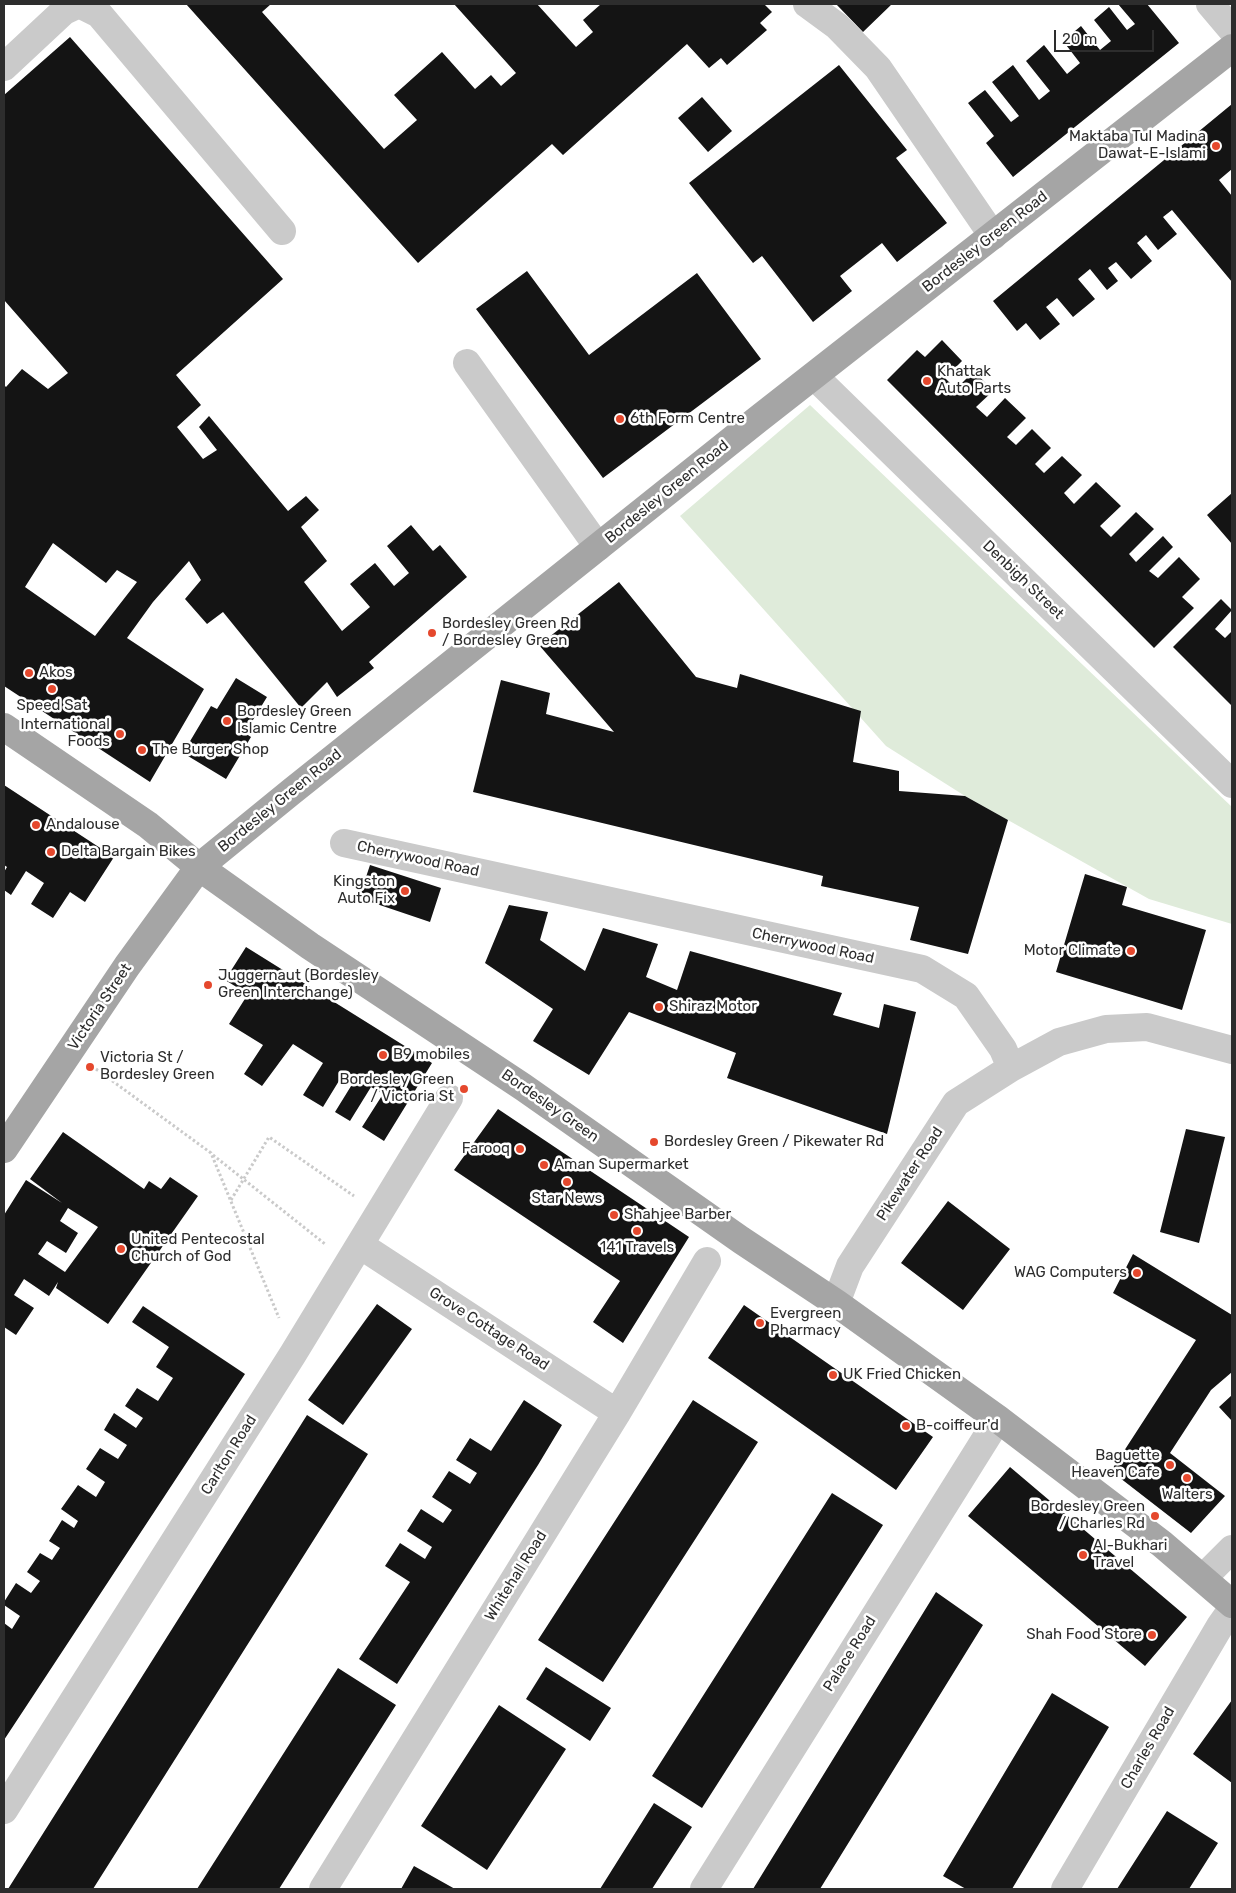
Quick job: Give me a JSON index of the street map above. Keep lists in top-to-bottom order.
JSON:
{
  "streets": {
    "main road": ["Bordesley Green Road", "Victoria Street", "Bordesley Green"],
    "street": [
      "Denbigh Street",
      "Cherrywood Road",
      "Pikewater Road",
      "Grove Cottage Road",
      "Carlton Road",
      "Whitehall Road",
      "Palace Road",
      "Charles Road"
    ]
  },
  "crossings": [
    ["Bordesley Green Road", "Denbigh Street"],
    ["Bordesley Green Road", "Victoria Street"],
    ["Bordesley Green Road", "Bordesley Green"],
    ["Cherrywood Road", "Pikewater Road"],
    ["Victoria Street", "Bordesley Green"],
    ["Bordesley Green", "Pikewater Road"],
    ["Bordesley Green", "Palace Road"],
    ["Grove Cottage Road", "Carlton Road"],
    ["Grove Cottage Road", "Whitehall Road"]
  ],
  "places": [
    "Maktaba Tul Madina Dawat-E-Islami",
    "Khattak Auto Parts",
    "6th Form Centre",
    "Bordesley Green Rd / Bordesley Green",
    "Akos",
    "Speed Sat",
    "Bordesley Green Islamic Centre",
    "International Foods",
    "The Burger Shop",
    "Andalouse",
    "Delta Bargain Bikes",
    "Kingston Auto Fix",
    "Motor Climate",
    "Juggernaut (Bordesley Green Interchange)",
    "Shiraz Motor",
    "B9 mobiles",
    "Victoria St / Bordesley Green",
    "Bordesley Green / Victoria St",
    "Bordesley Green / Pikewater Rd",
    "Farooq",
    "Aman Supermarket",
    "Star News",
    "Shahjee Barber",
    "141 Travels",
    "United Pentecostal Church of God",
    "WAG Computers",
    "Evergreen Pharmacy",
    "UK Fried Chicken",
    "B-coiffeur'd",
    "Baguette Heaven Cafe",
    "Walters",
    "Bordesley Green / Charles Rd",
    "Al-Bukhari Travel",
    "Shah Food Store"
  ],
  "scale_bar": "20 m"
}
